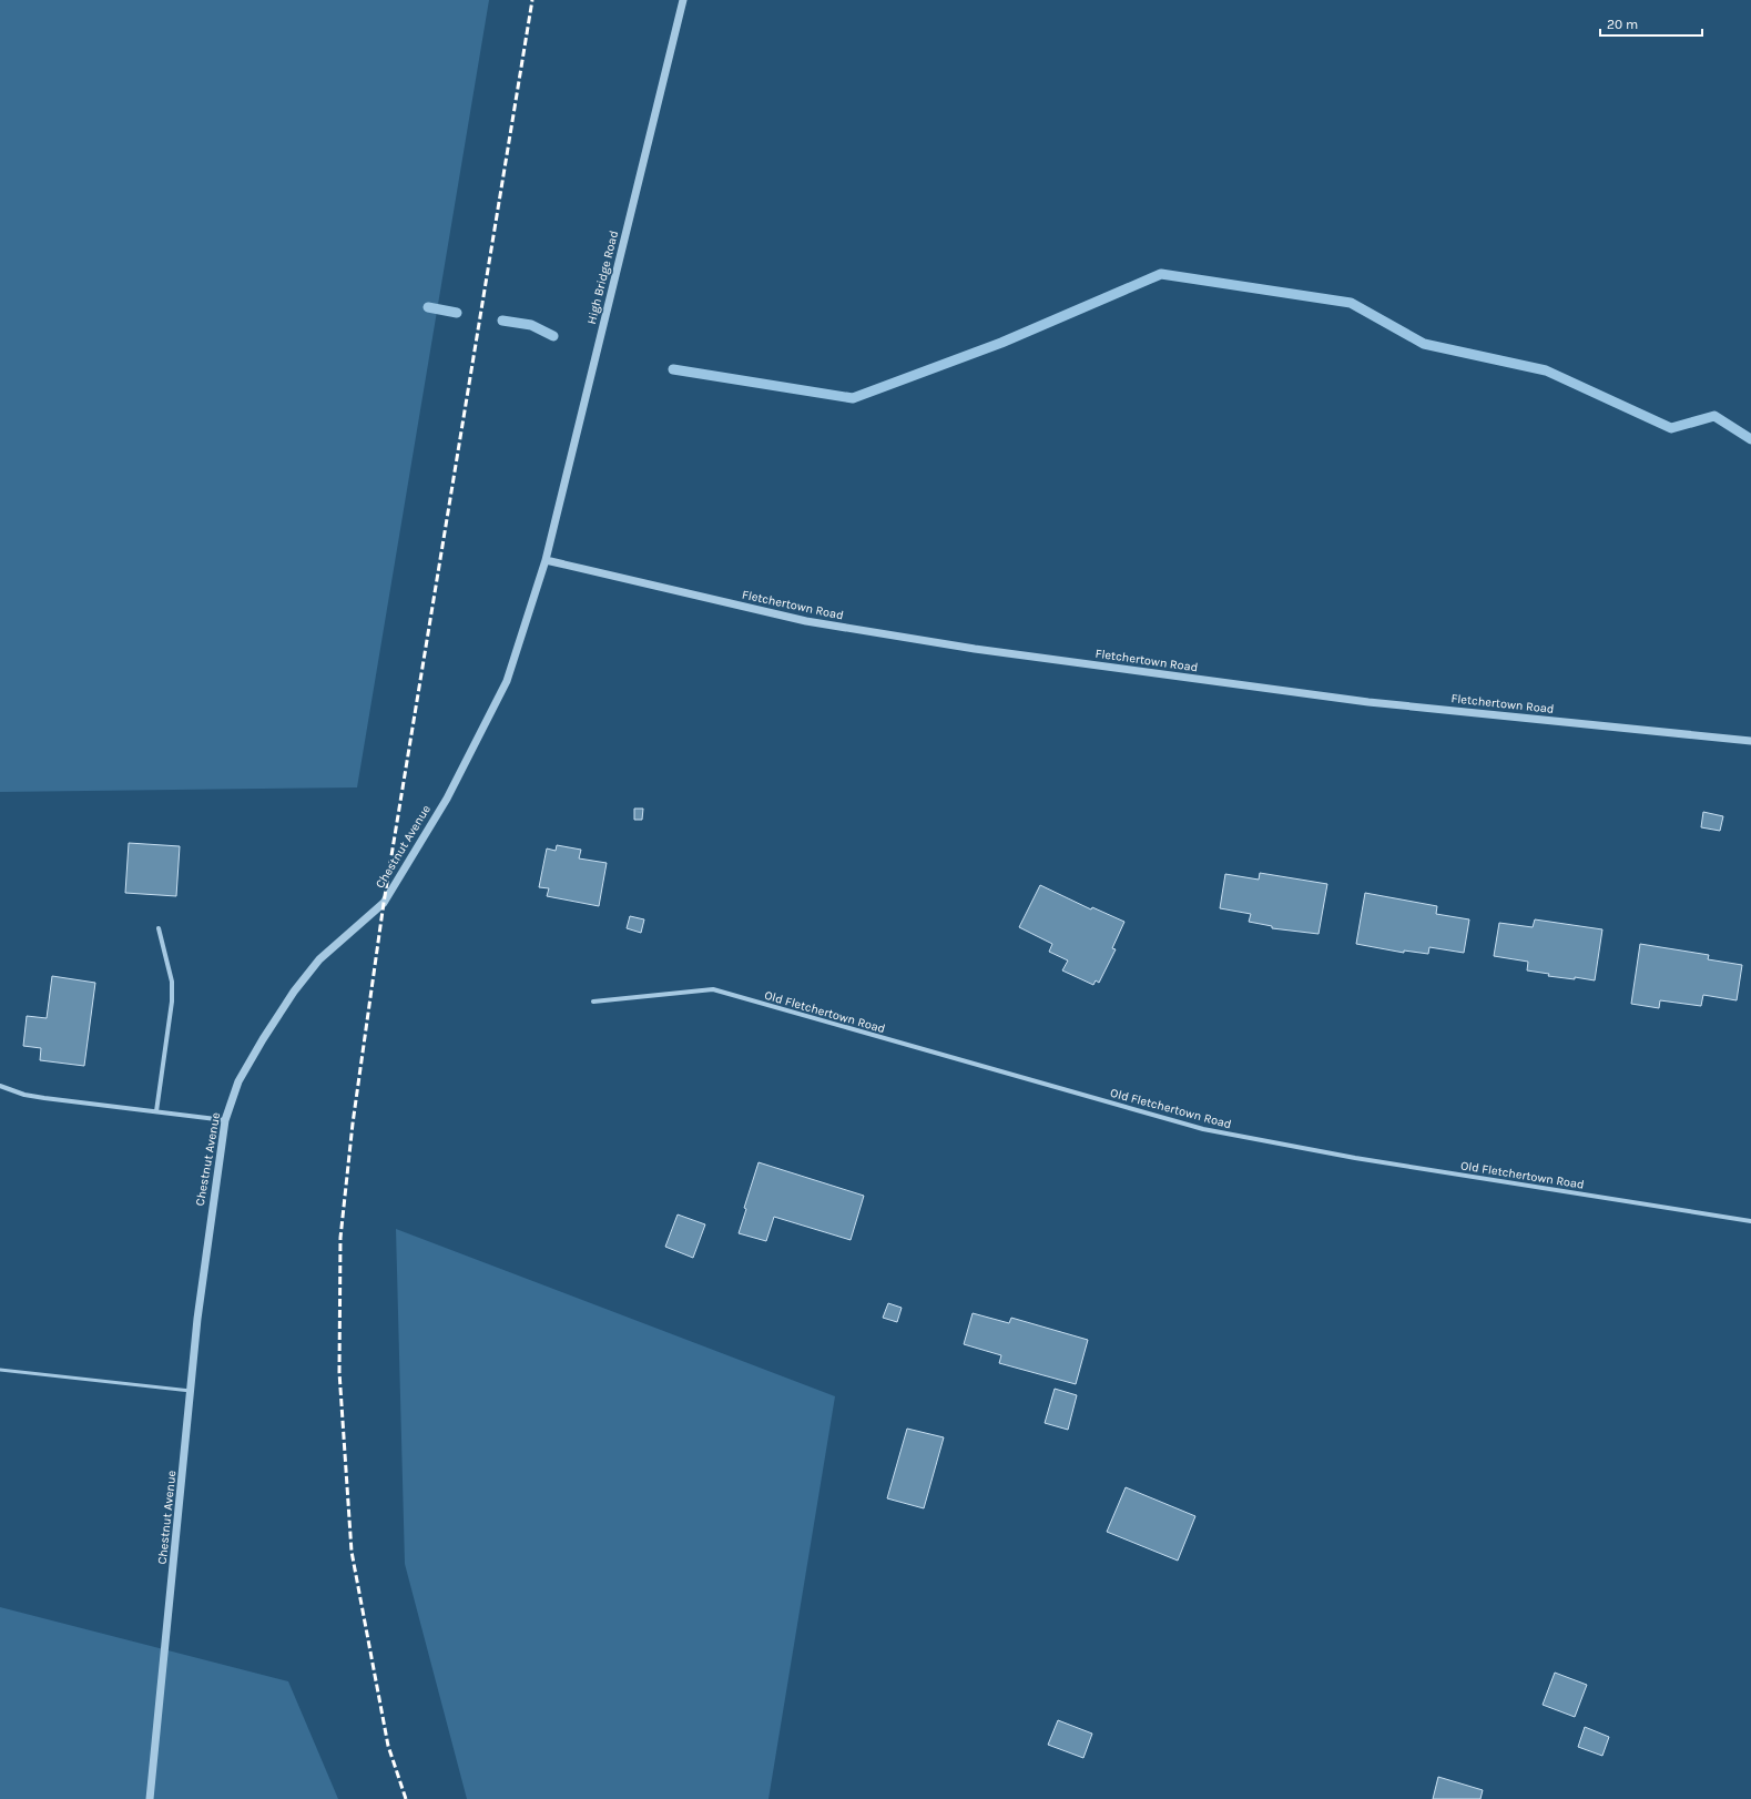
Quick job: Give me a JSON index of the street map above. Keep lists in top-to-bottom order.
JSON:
{
  "streets": {
    "street": [
      "High Bridge Road",
      "Fletchertown Road",
      "Chestnut Avenue",
      "Old Fletchertown Road"
    ]
  },
  "crossings": [
    ["High Bridge Road", "Fletchertown Road"],
    ["High Bridge Road", "Chestnut Avenue"],
    ["Fletchertown Road", "Chestnut Avenue"]
  ],
  "scale_bar": "20 m"
}
